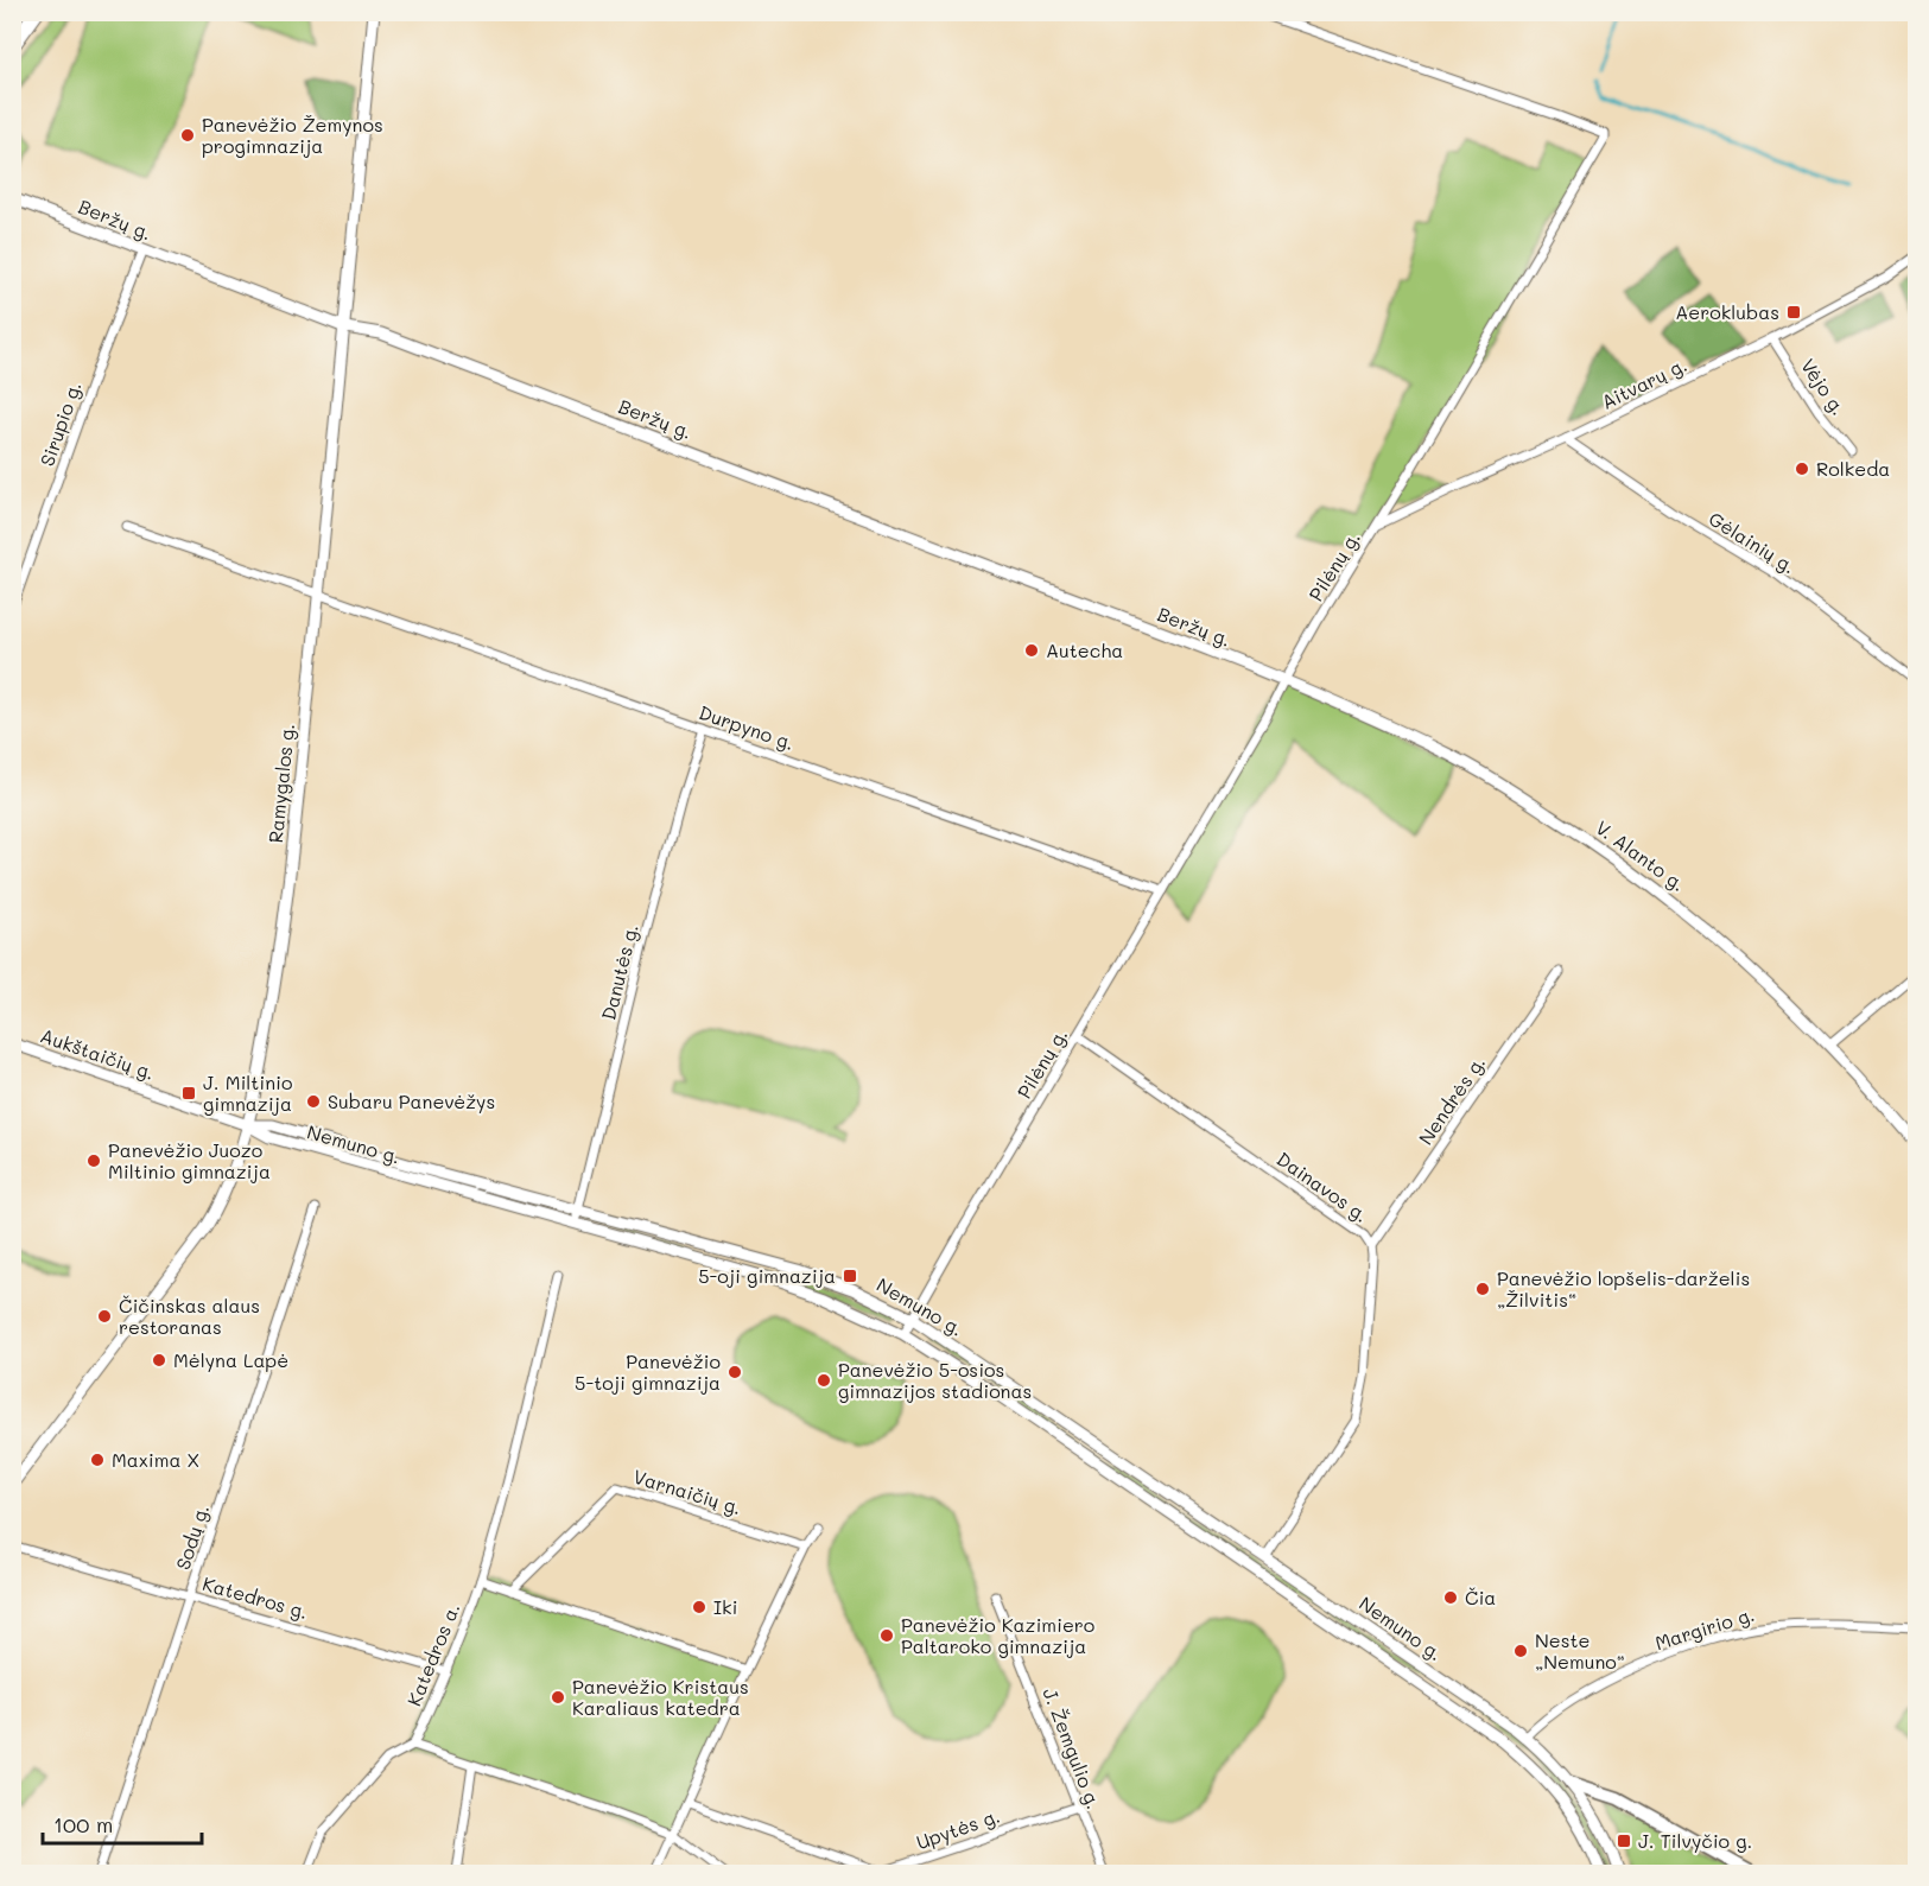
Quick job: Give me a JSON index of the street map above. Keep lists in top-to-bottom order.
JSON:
{
  "streets": {
    "main road": [
      "Beržų g.",
      "Ramygalos g.",
      "V. Alanto g.",
      "Aukštaičių g.",
      "Nemuno g."
    ],
    "street": [
      "Aitvarų g.",
      "Vėjo g.",
      "Sirupio g.",
      "Gėlainių g.",
      "Pilėnų g.",
      "Durpyno g.",
      "Danutės g.",
      "Nendrės g.",
      "Dainavos g.",
      "Varnaičių g.",
      "Sodų g.",
      "Katedros g.",
      "Margirio g.",
      "Katedros a.",
      "J. Žemgulio g.",
      "Upytės g."
    ]
  },
  "crossings": [
    ["Beržų g.", "Sirupio g."],
    ["Beržų g.", "Pilėnų g."],
    ["Beržų g.", "Ramygalos g."],
    ["Beržų g.", "V. Alanto g."],
    ["Aitvarų g.", "Vėjo g."],
    ["Aitvarų g.", "Gėlainių g."],
    ["Aitvarų g.", "Pilėnų g."],
    ["Pilėnų g.", "Durpyno g."],
    ["Pilėnų g.", "V. Alanto g."],
    ["Pilėnų g.", "Nemuno g."],
    ["Pilėnų g.", "Dainavos g."],
    ["Durpyno g.", "Ramygalos g."],
    ["Durpyno g.", "Danutės g."],
    ["Ramygalos g.", "Nemuno g."],
    ["Danutės g.", "Nemuno g."],
    ["Aukštaičių g.", "Nemuno g."],
    ["Nendrės g.", "Dainavos g."],
    ["Nemuno g.", "Dainavos g."],
    ["Nemuno g.", "Margirio g."],
    ["Sodų g.", "Katedros g."],
    ["Katedros g.", "Katedros a."],
    ["J. Žemgulio g.", "Upytės g."]
  ],
  "places": {
    "other": [
      "Panevėžio Žemynos progimnazija",
      "Rolkeda",
      "Autecha",
      "Subaru Panevėžys",
      "Panevėžio Juozo Miltinio gimnazija",
      "Panevėžio lopšelis-darželis „Žilvitis“",
      "Čičinskas alaus restoranas",
      "Mėlyna Lapė",
      "Panevėžio 5-toji gimnazija",
      "Panevėžio 5-osios gimnazijos stadionas",
      "Maxima X",
      "Čia",
      "Iki",
      "Panevėžio Kazimiero Paltaroko gimnazija",
      "Neste „Nemuno“",
      "Panevėžio Kristaus Karaliaus katedra"
    ],
    "transit": [
      "Aeroklubas",
      "J. Miltinio gimnazija",
      "5-oji gimnazija",
      "J. Tilvyčio g."
    ]
  },
  "scale_bar": "100 m"
}
